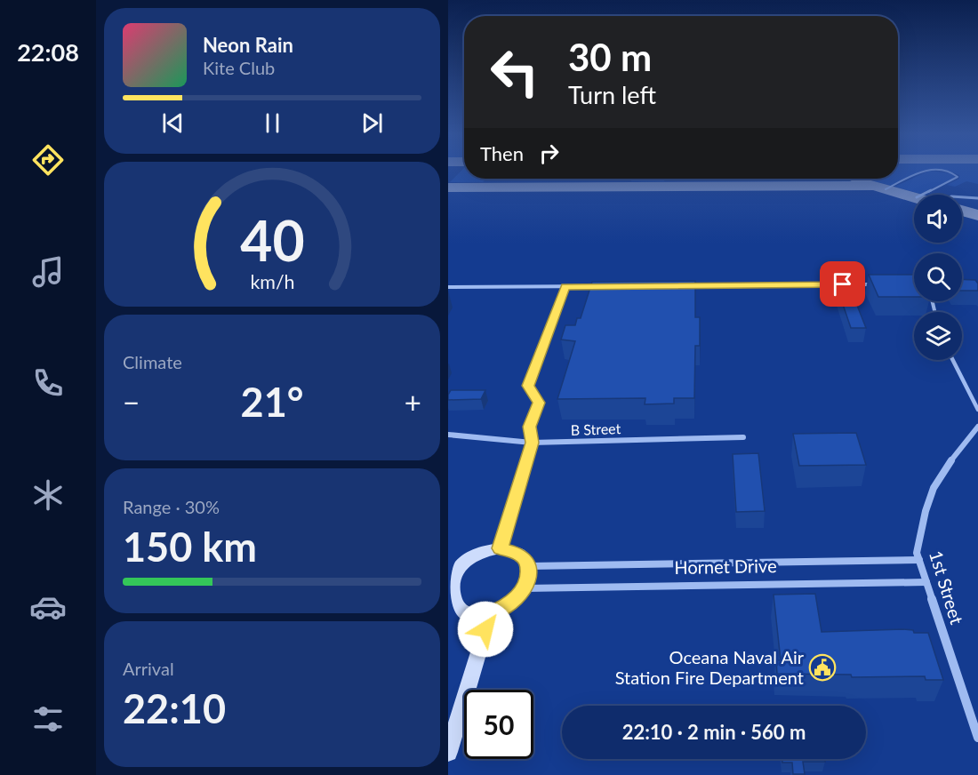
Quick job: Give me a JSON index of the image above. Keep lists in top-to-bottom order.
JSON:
{
  "streets": {
    "street": ["B Street", "Hornet Drive", "1st Street"]
  },
  "crossings": [
    ["Hornet Drive", "1st Street"]
  ],
  "places": {
    "public building": ["Oceana Naval Air Station Fire Department"]
  },
  "page": {
    "tabs": "22:08",
    "turn": ["30 m", "Turn left"],
    "song": ["Neon Rain", "Kite Club"],
    "then": "Then",
    "tile": [
      "Climate",
      ["Range · 30%", "150 km"],
      ["Arrival", "22:10"]
    ],
    "heat": ["−", "21°", "+"],
    "limit": "50",
    "trip": "22:10 · 2 min · 560 m",
    "gauge": ["40", "km/h"]
  }
}
